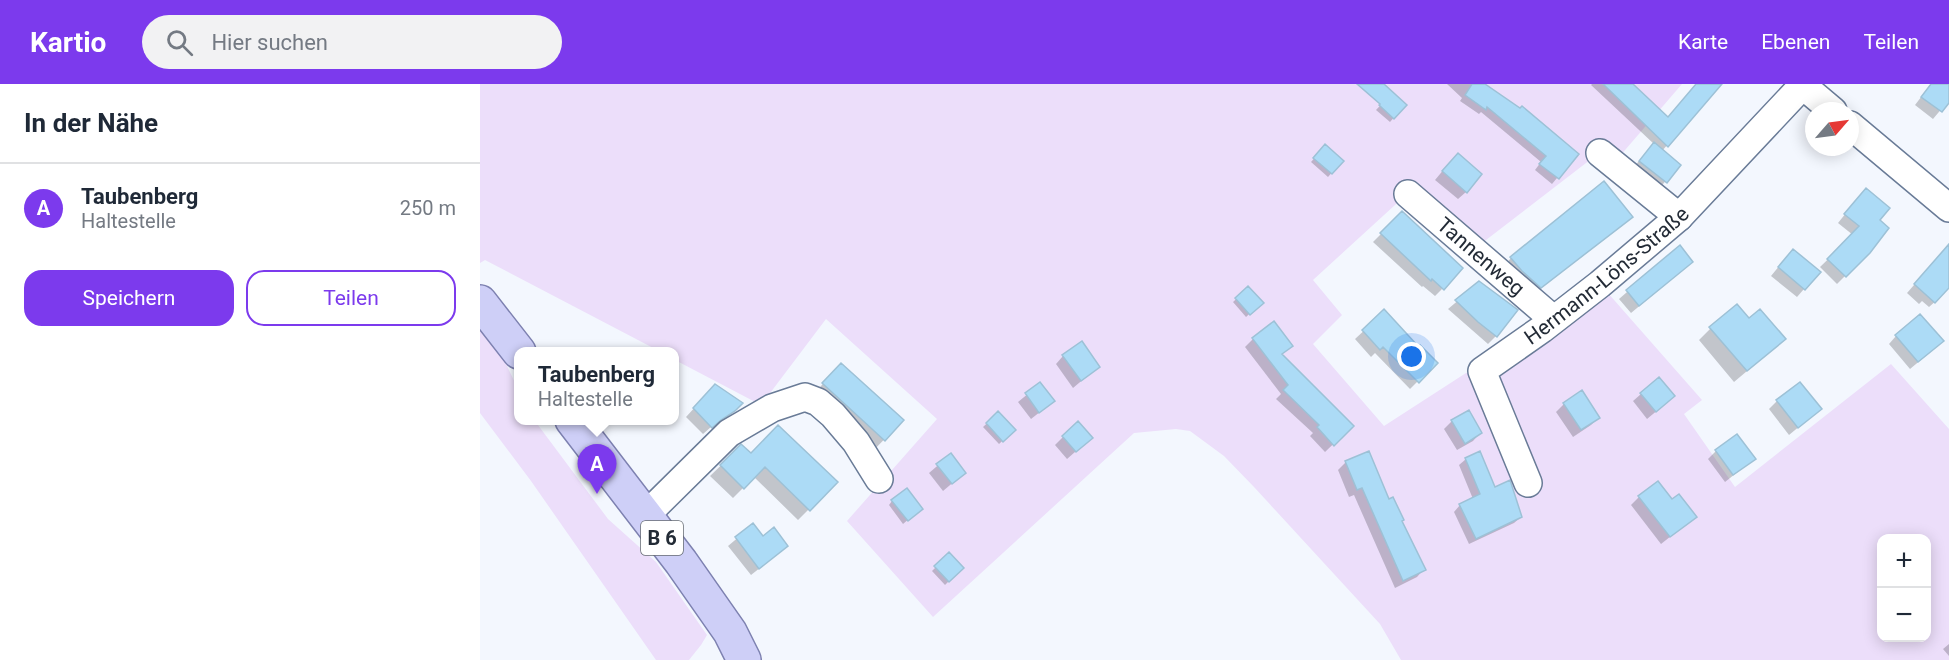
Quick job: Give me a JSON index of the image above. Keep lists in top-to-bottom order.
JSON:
{
  "streets": {
    "main road": ["B 6"],
    "street": ["Tannenweg", "Hermann-Löns-Straße"]
  },
  "crossings": [
    ["Tannenweg", "Hermann-Löns-Straße"]
  ],
  "north": "top right",
  "page": {
    "header": "Kartio",
    "search": "Hier suchen",
    "nav": ["Karte", "Ebenen", "Teilen"],
    "heading": "In der Nähe",
    "list": [
      {
        "mark": "A",
        "name": "Taubenberg",
        "note": "Haltestelle",
        "value": "250 m"
      }
    ],
    "buttons": ["Speichern", "Teilen"],
    "popup": ["Taubenberg", "Haltestelle"],
    "pins": "A",
    "map_buttons": ["+", "−"]
  }
}
